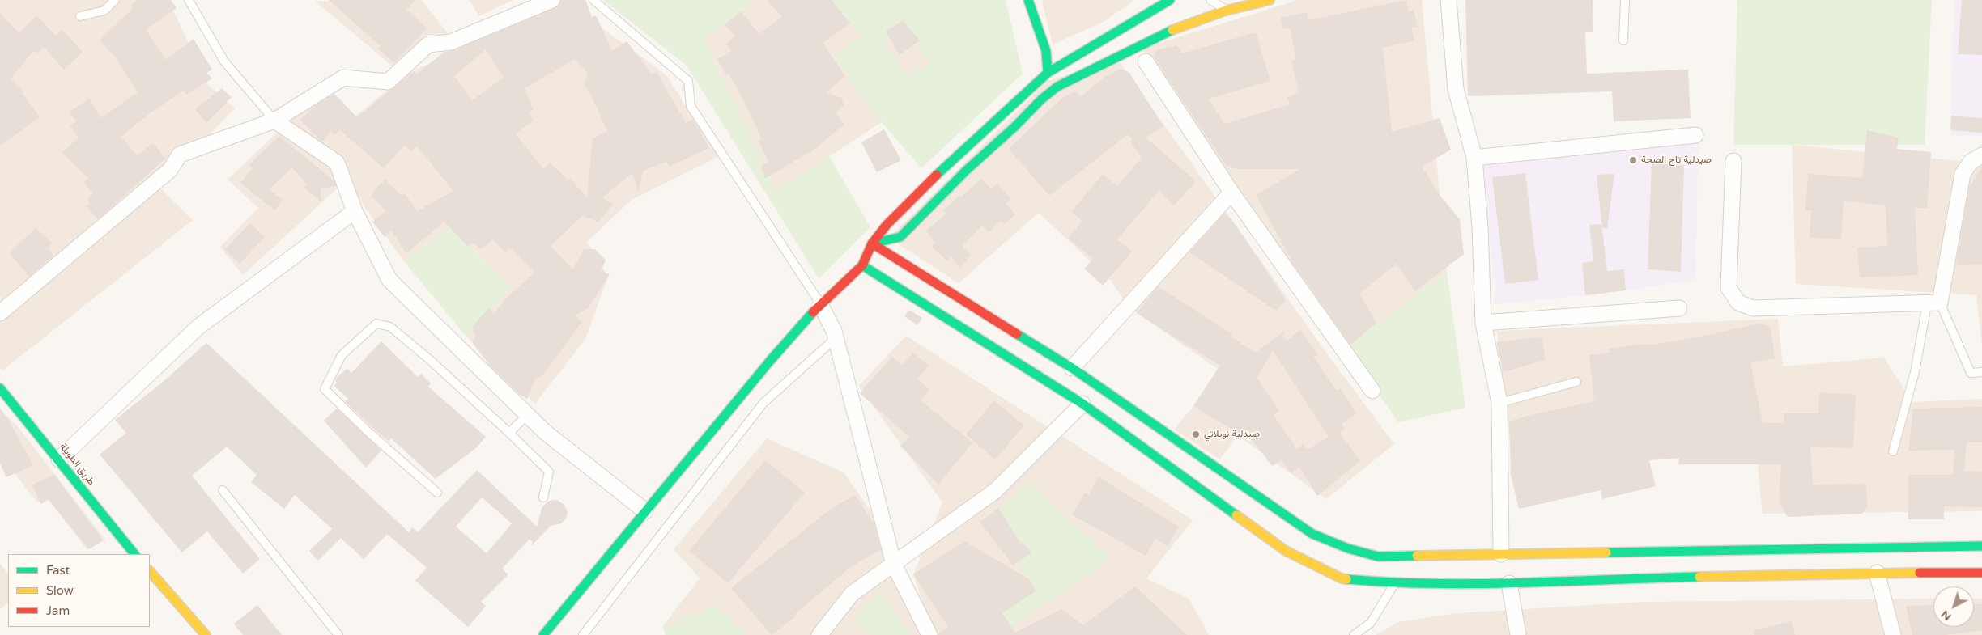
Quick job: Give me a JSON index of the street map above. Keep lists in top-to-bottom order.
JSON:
{
  "streets": {
    "main road": ["طريق الطويلة"]
  },
  "places": ["صيدلية تاج الصحة", "صيدلية نويلاتي"],
  "legend": ["Fast", "Slow", "Jam"],
  "north": "bottom left"
}
